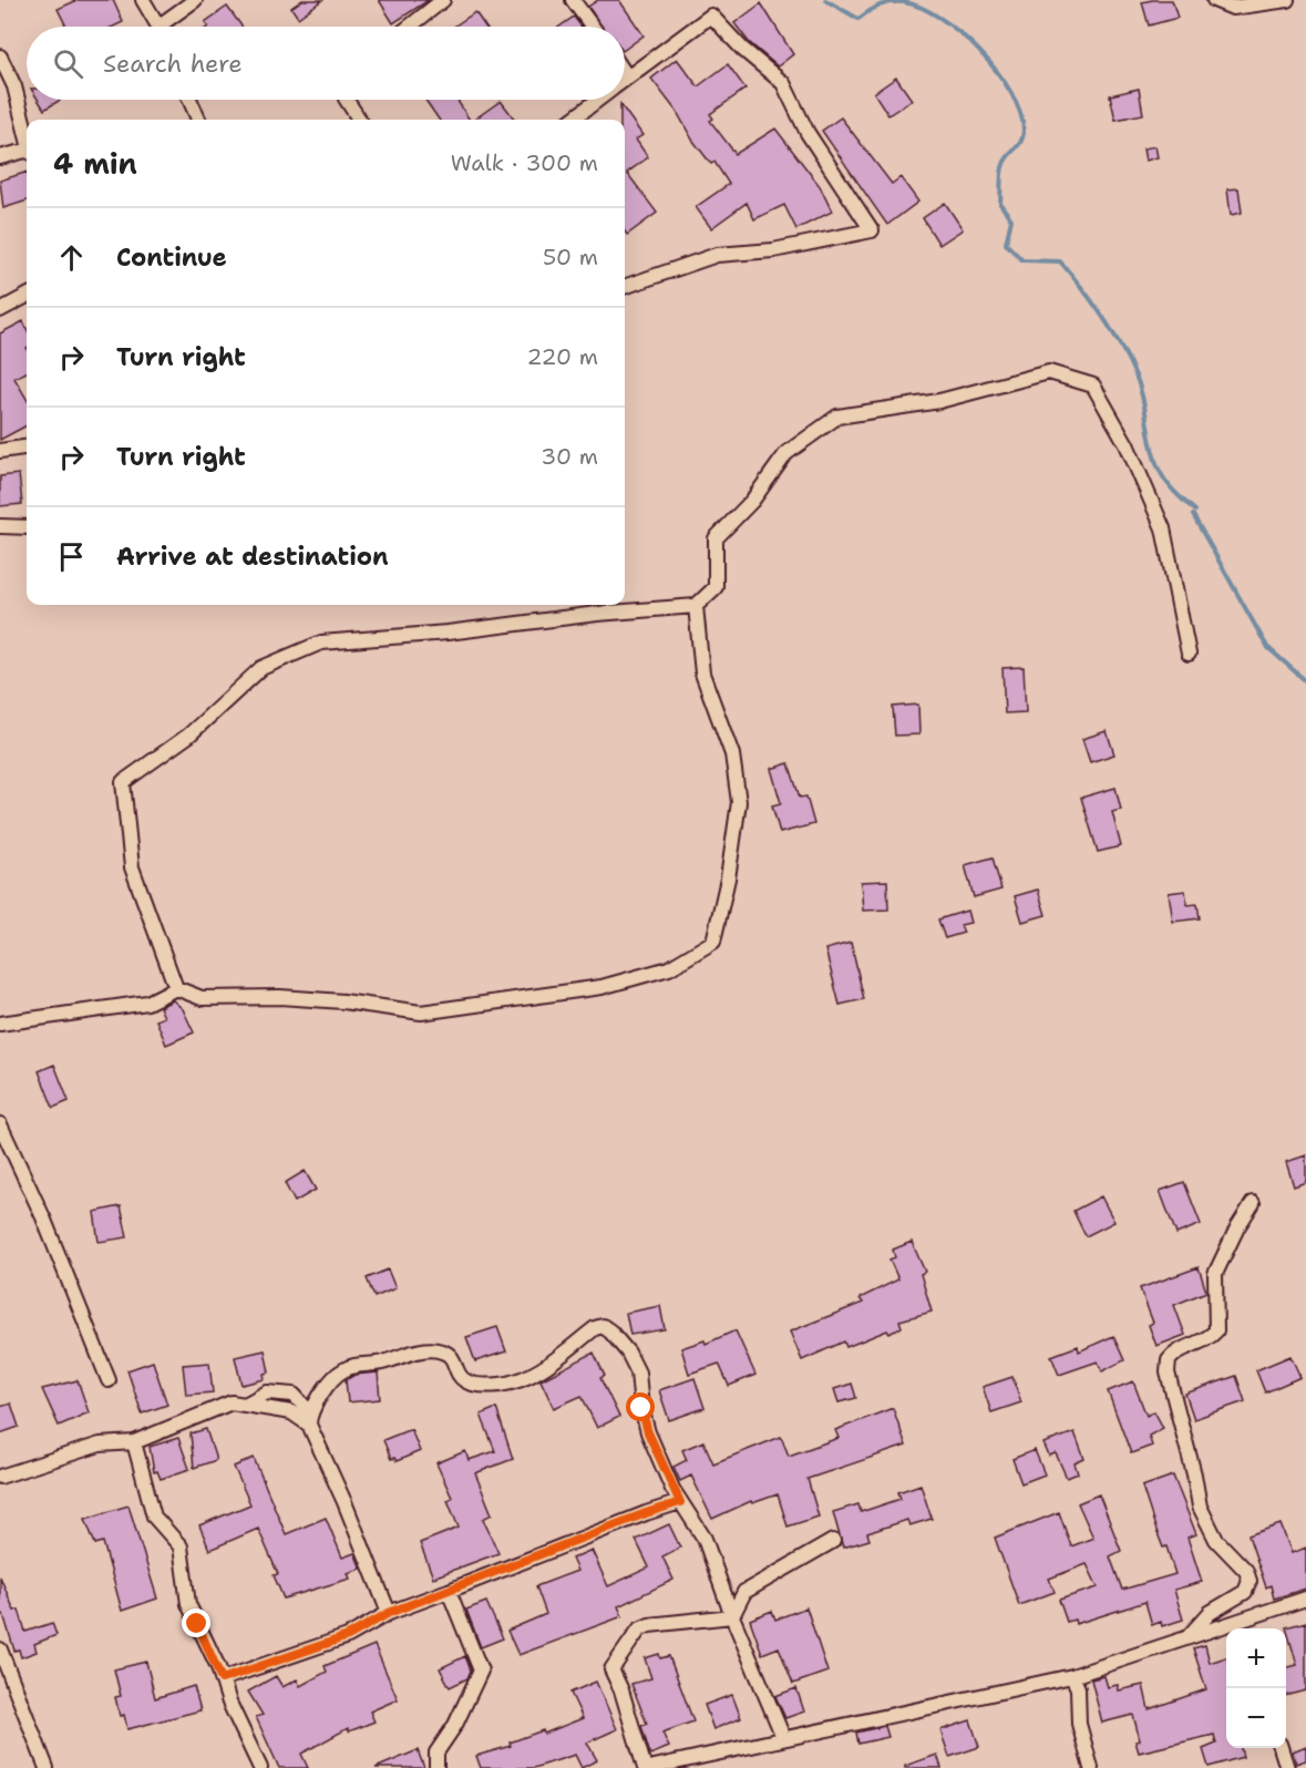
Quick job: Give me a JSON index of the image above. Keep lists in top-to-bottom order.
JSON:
{
  "page": {
    "search": "Search here",
    "heading": ["4 min", "Walk · 300 m"],
    "list": [
      ["Continue", "50 m"],
      ["Turn right", "220 m"],
      ["Turn right", "30 m"],
      "Arrive at destination"
    ],
    "map_buttons": ["+", "−"]
  }
}
